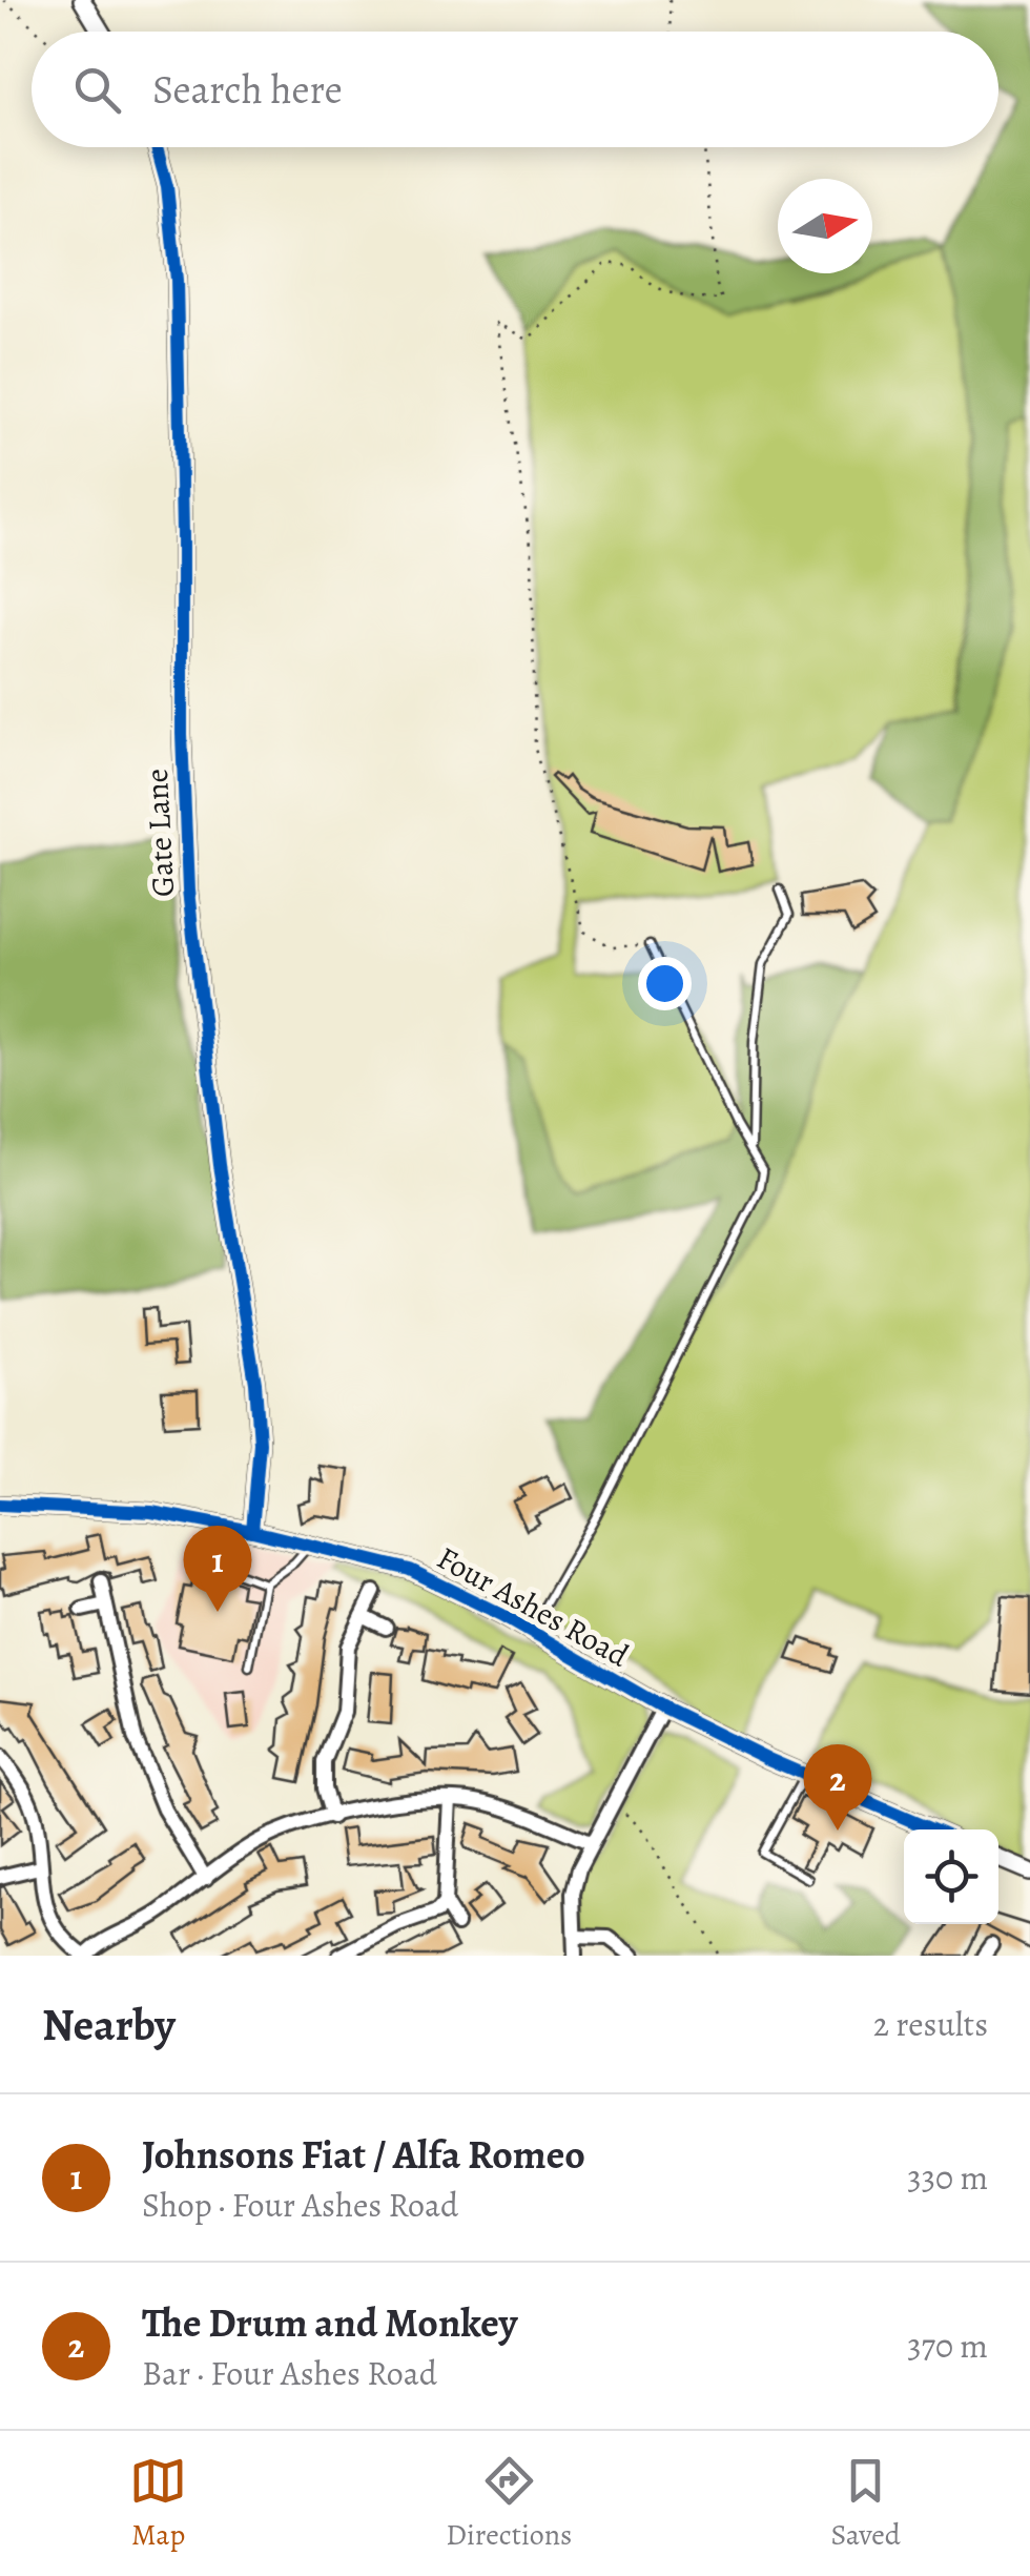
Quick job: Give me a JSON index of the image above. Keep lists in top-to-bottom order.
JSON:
{
  "streets": {
    "street": ["Gate Lane", "Four Ashes Road"]
  },
  "crossings": [
    ["Gate Lane", "Four Ashes Road"]
  ],
  "north": "right",
  "page": {
    "search": "Search here",
    "pins": ["1", "2"],
    "heading": ["Nearby", "2 results"],
    "list": [
      {
        "mark": "1",
        "name": "Johnsons Fiat / Alfa Romeo",
        "note": "Shop · Four Ashes Road",
        "value": "330 m"
      },
      {
        "mark": "2",
        "name": "The Drum and Monkey",
        "note": "Bar · Four Ashes Road",
        "value": "370 m"
      }
    ],
    "nav": ["Map", "Directions", "Saved"]
  }
}
